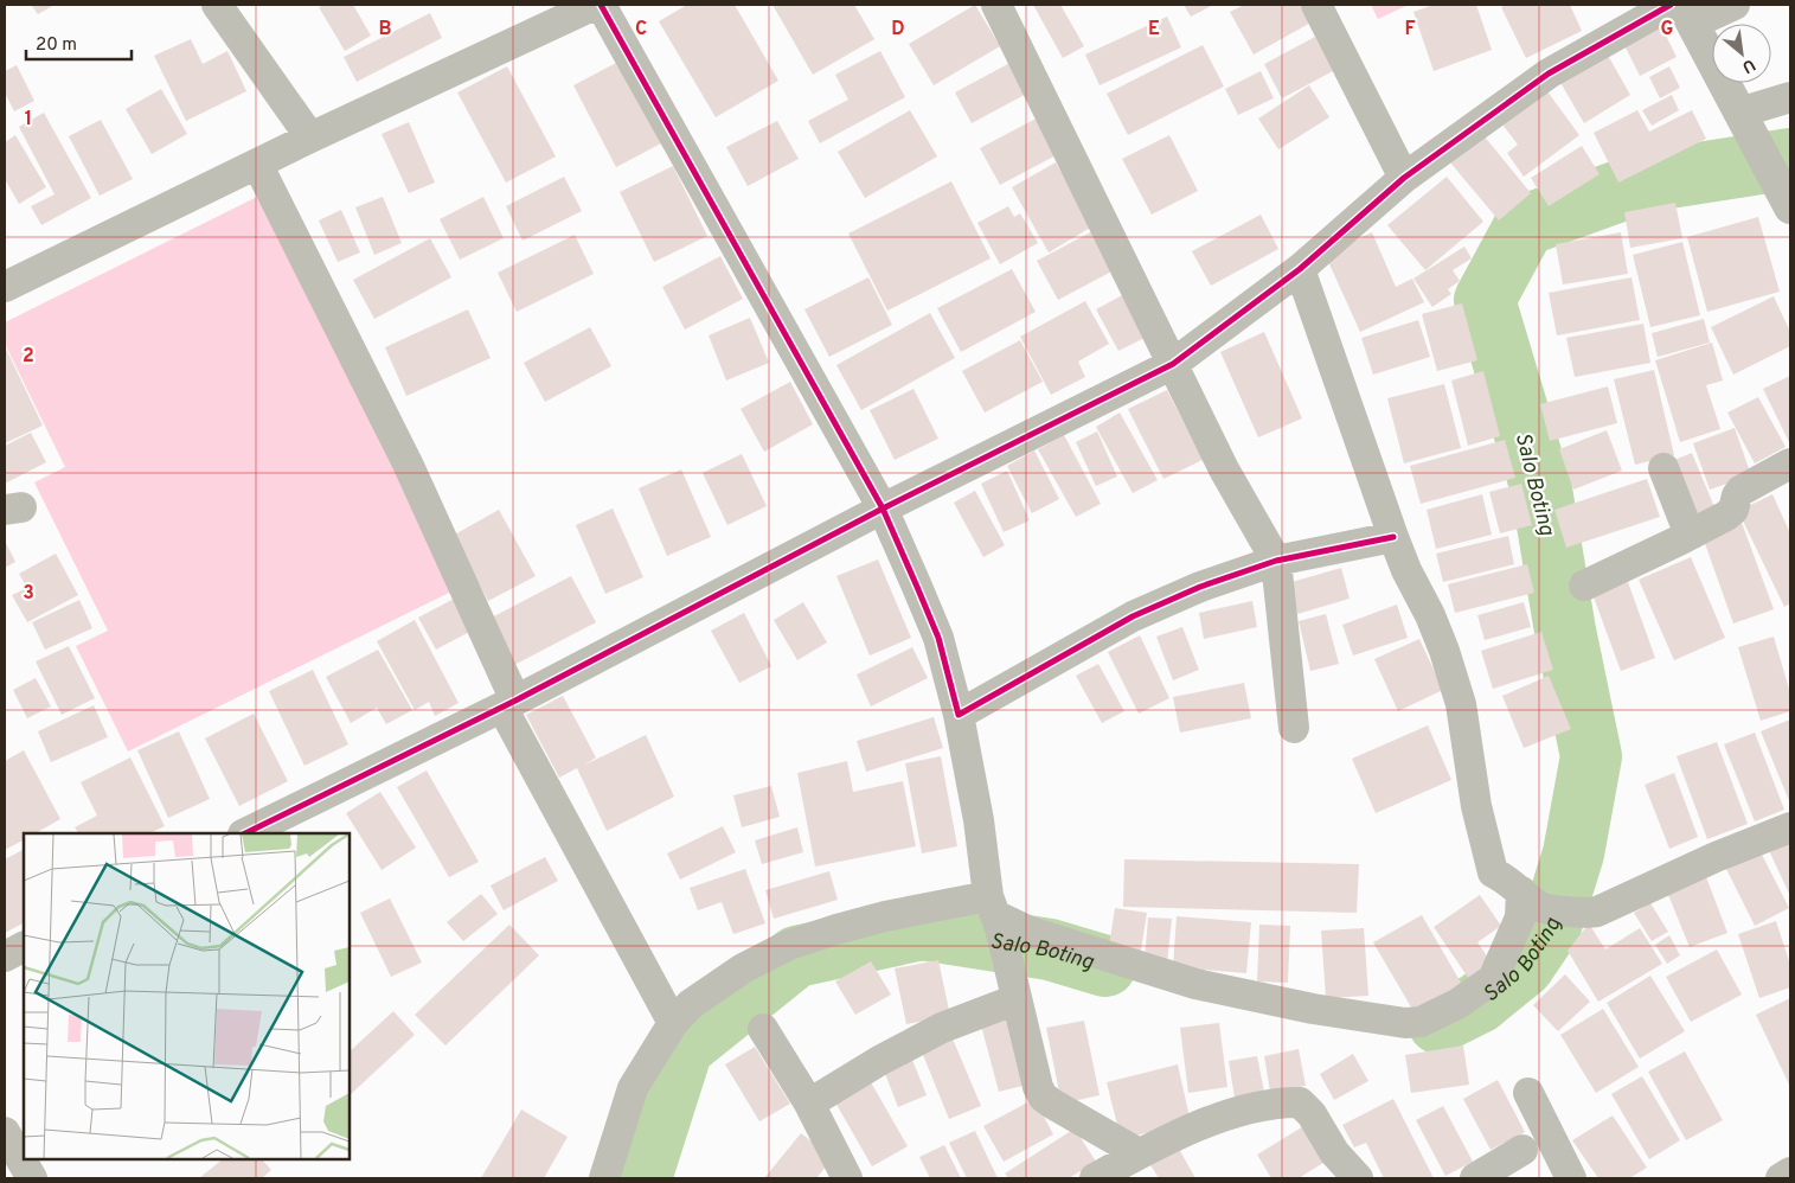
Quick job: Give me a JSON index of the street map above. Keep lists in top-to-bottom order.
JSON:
{
  "water": ["Salo Boting"],
  "scale_bar": "20 m",
  "north": "bottom right",
  "grid": {
    "columns": [
      "B",
      "C",
      "D",
      "E",
      "F",
      "G"
    ],
    "rows": ["1", "2", "3"]
  }
}
